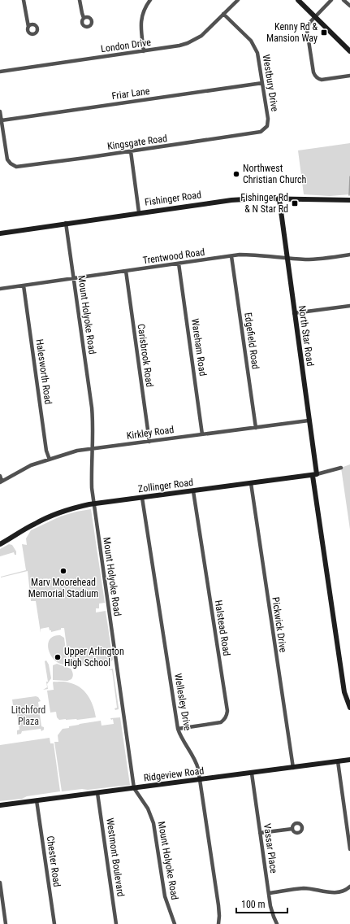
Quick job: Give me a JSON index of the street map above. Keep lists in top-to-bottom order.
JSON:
{
  "streets": {
    "street": [
      "London Drive",
      "Westbury Drive",
      "Friar Lane",
      "Kingsgate Road",
      "Fishinger Road",
      "Trentwood Road",
      "Mount Holyoke Road",
      "North Star Road",
      "Edgefield Road",
      "Wareham Road",
      "Carisbrook Road",
      "Halesworth Road",
      "Kirkley Road",
      "Zollinger Road",
      "Pickwick Drive",
      "Halstead Road",
      "Wellesley Drive",
      "Ridgeview Road",
      "Vassar Place",
      "Westmont Boulevard",
      "Chester Road"
    ]
  },
  "crossings": [
    ["London Drive", "Westbury Drive"],
    ["Westbury Drive", "Friar Lane"],
    ["Westbury Drive", "Kingsgate Road"],
    ["Friar Lane", "Kingsgate Road"],
    ["Fishinger Road", "Mount Holyoke Road"],
    ["Fishinger Road", "North Star Road"],
    ["Trentwood Road", "Mount Holyoke Road"],
    ["Trentwood Road", "North Star Road"],
    ["Trentwood Road", "Edgefield Road"],
    ["Trentwood Road", "Wareham Road"],
    ["Trentwood Road", "Carisbrook Road"],
    ["Trentwood Road", "Halesworth Road"],
    ["Mount Holyoke Road", "Kirkley Road"],
    ["Mount Holyoke Road", "Zollinger Road"],
    ["Mount Holyoke Road", "Ridgeview Road"],
    ["North Star Road", "Kirkley Road"],
    ["North Star Road", "Zollinger Road"],
    ["Edgefield Road", "Kirkley Road"],
    ["Wareham Road", "Kirkley Road"],
    ["Carisbrook Road", "Kirkley Road"],
    ["Halesworth Road", "Kirkley Road"],
    ["Zollinger Road", "Pickwick Drive"],
    ["Zollinger Road", "Halstead Road"],
    ["Zollinger Road", "Wellesley Drive"],
    ["Pickwick Drive", "Ridgeview Road"],
    ["Halstead Road", "Wellesley Drive"],
    ["Wellesley Drive", "Ridgeview Road"],
    ["Ridgeview Road", "Vassar Place"],
    ["Ridgeview Road", "Westmont Boulevard"],
    ["Ridgeview Road", "Chester Road"]
  ],
  "parks": ["Litchford Plaza"],
  "places": {
    "transit": ["Kenny Rd & Mansion Way", "Fishinger Rd & N Star Rd"],
    "other": ["Northwest Christian Church", "Marv Moorehead Memorial Stadium", "Upper Arlington High School"]
  },
  "scale_bar": "100 m"
}
